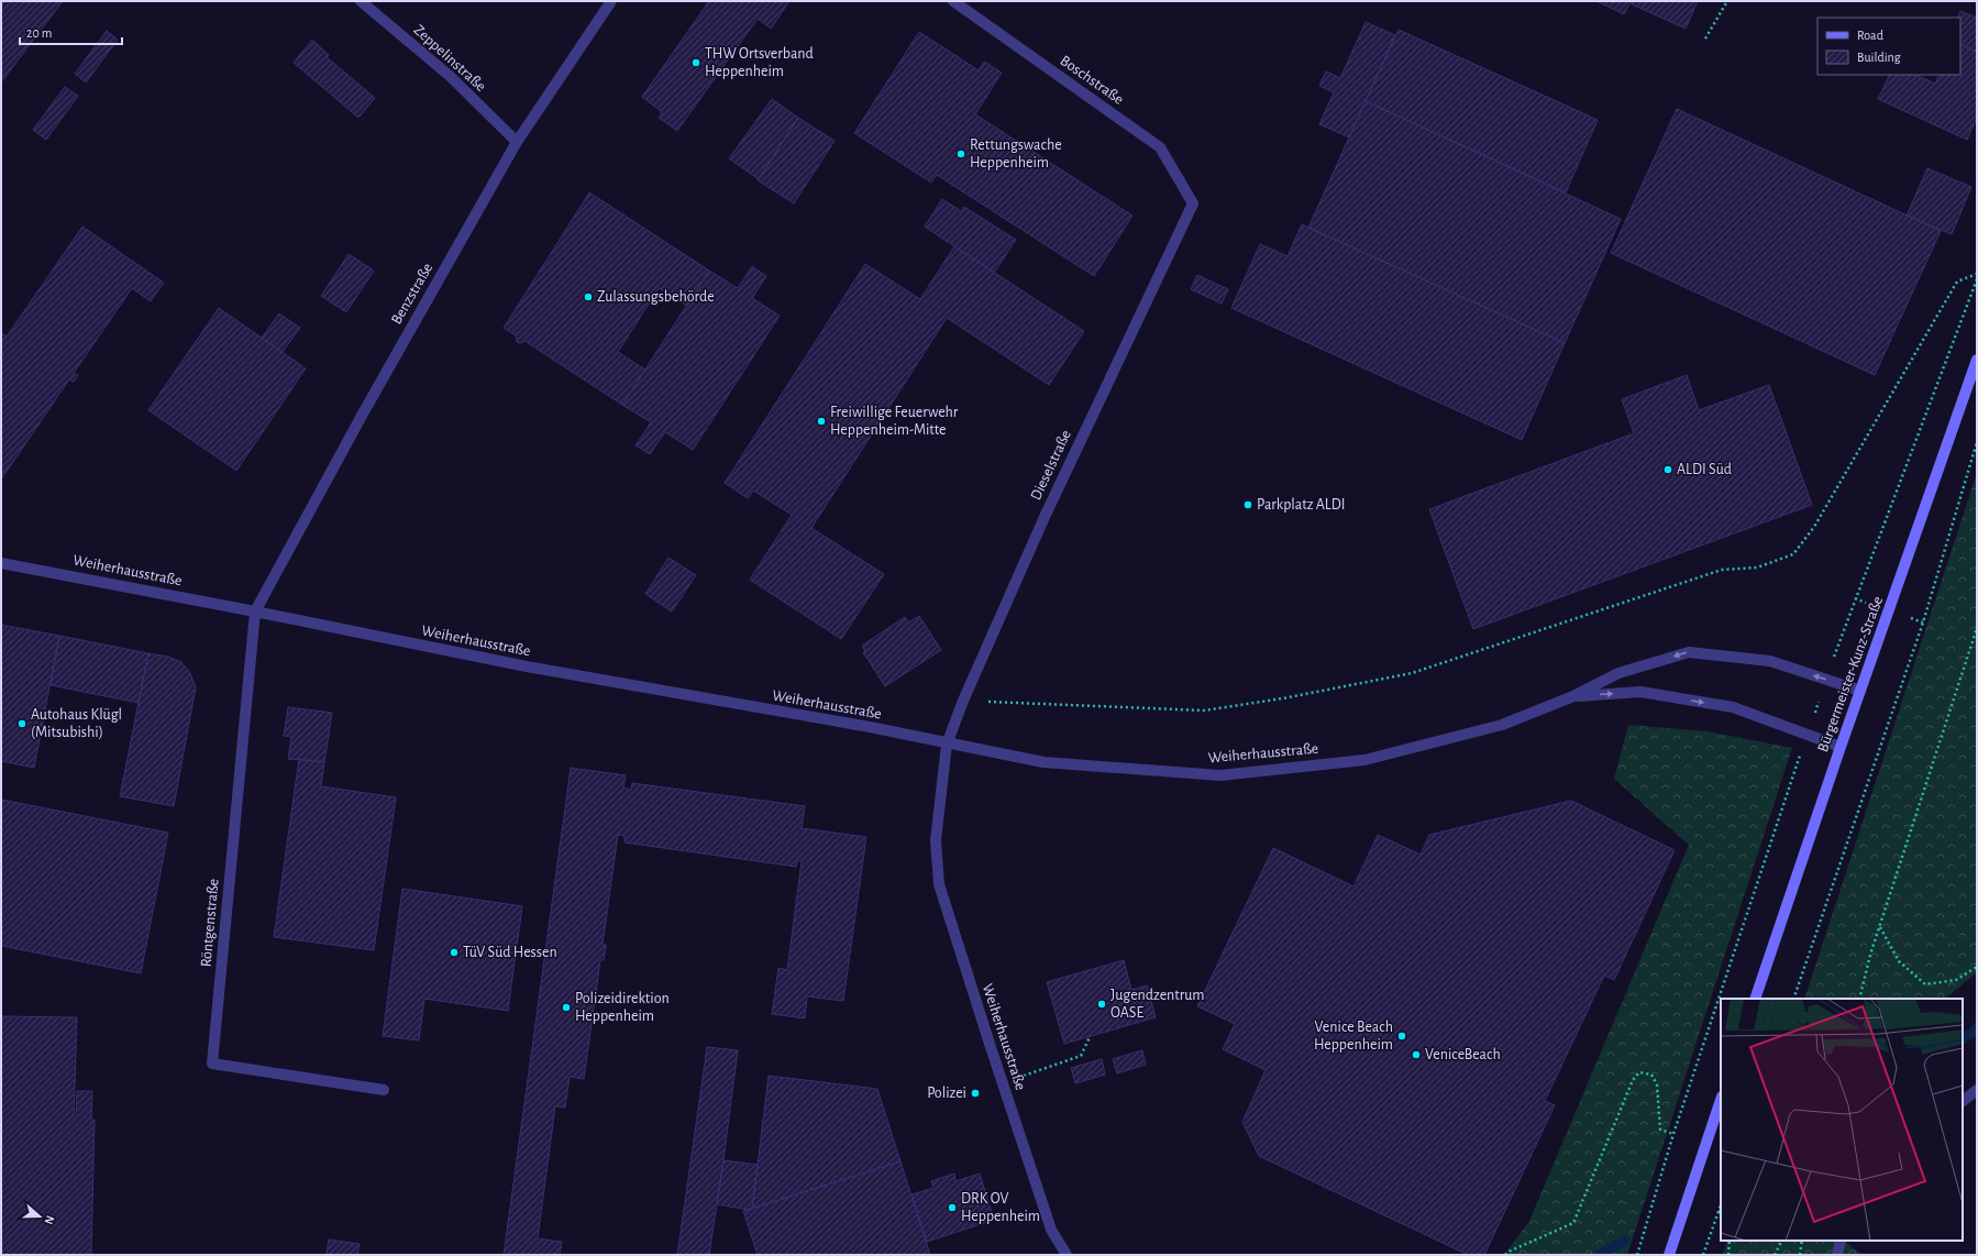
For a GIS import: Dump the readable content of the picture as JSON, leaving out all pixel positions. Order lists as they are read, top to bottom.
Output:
{
  "streets": {
    "street": [
      "Zeppelinstraße",
      "Boschstraße",
      "Benzstraße",
      "Dieselstraße",
      "Weiherhausstraße",
      "Bürgermeister-Kunz-Straße",
      "Röntgenstraße"
    ]
  },
  "crossings": [
    ["Zeppelinstraße", "Benzstraße"],
    ["Boschstraße", "Dieselstraße"],
    ["Benzstraße", "Weiherhausstraße"],
    ["Benzstraße", "Röntgenstraße"],
    ["Dieselstraße", "Weiherhausstraße"],
    ["Weiherhausstraße", "Bürgermeister-Kunz-Straße"],
    ["Weiherhausstraße", "Röntgenstraße"]
  ],
  "places": [
    "THW Ortsverband Heppenheim",
    "Rettungswache Heppenheim",
    "Zulassungsbehörde",
    "Freiwillige Feuerwehr Heppenheim-Mitte",
    "ALDI Süd",
    "Parkplatz ALDI",
    "Autohaus Klügl (Mitsubishi)",
    "TüV Süd Hessen",
    "Jugendzentrum OASE",
    "Polizeidirektion Heppenheim",
    "Venice Beach Heppenheim",
    "VeniceBeach",
    "Polizei",
    "DRK OV Heppenheim"
  ],
  "legend": ["Road", "Building"],
  "scale_bar": "20 m",
  "north": "right"
}
